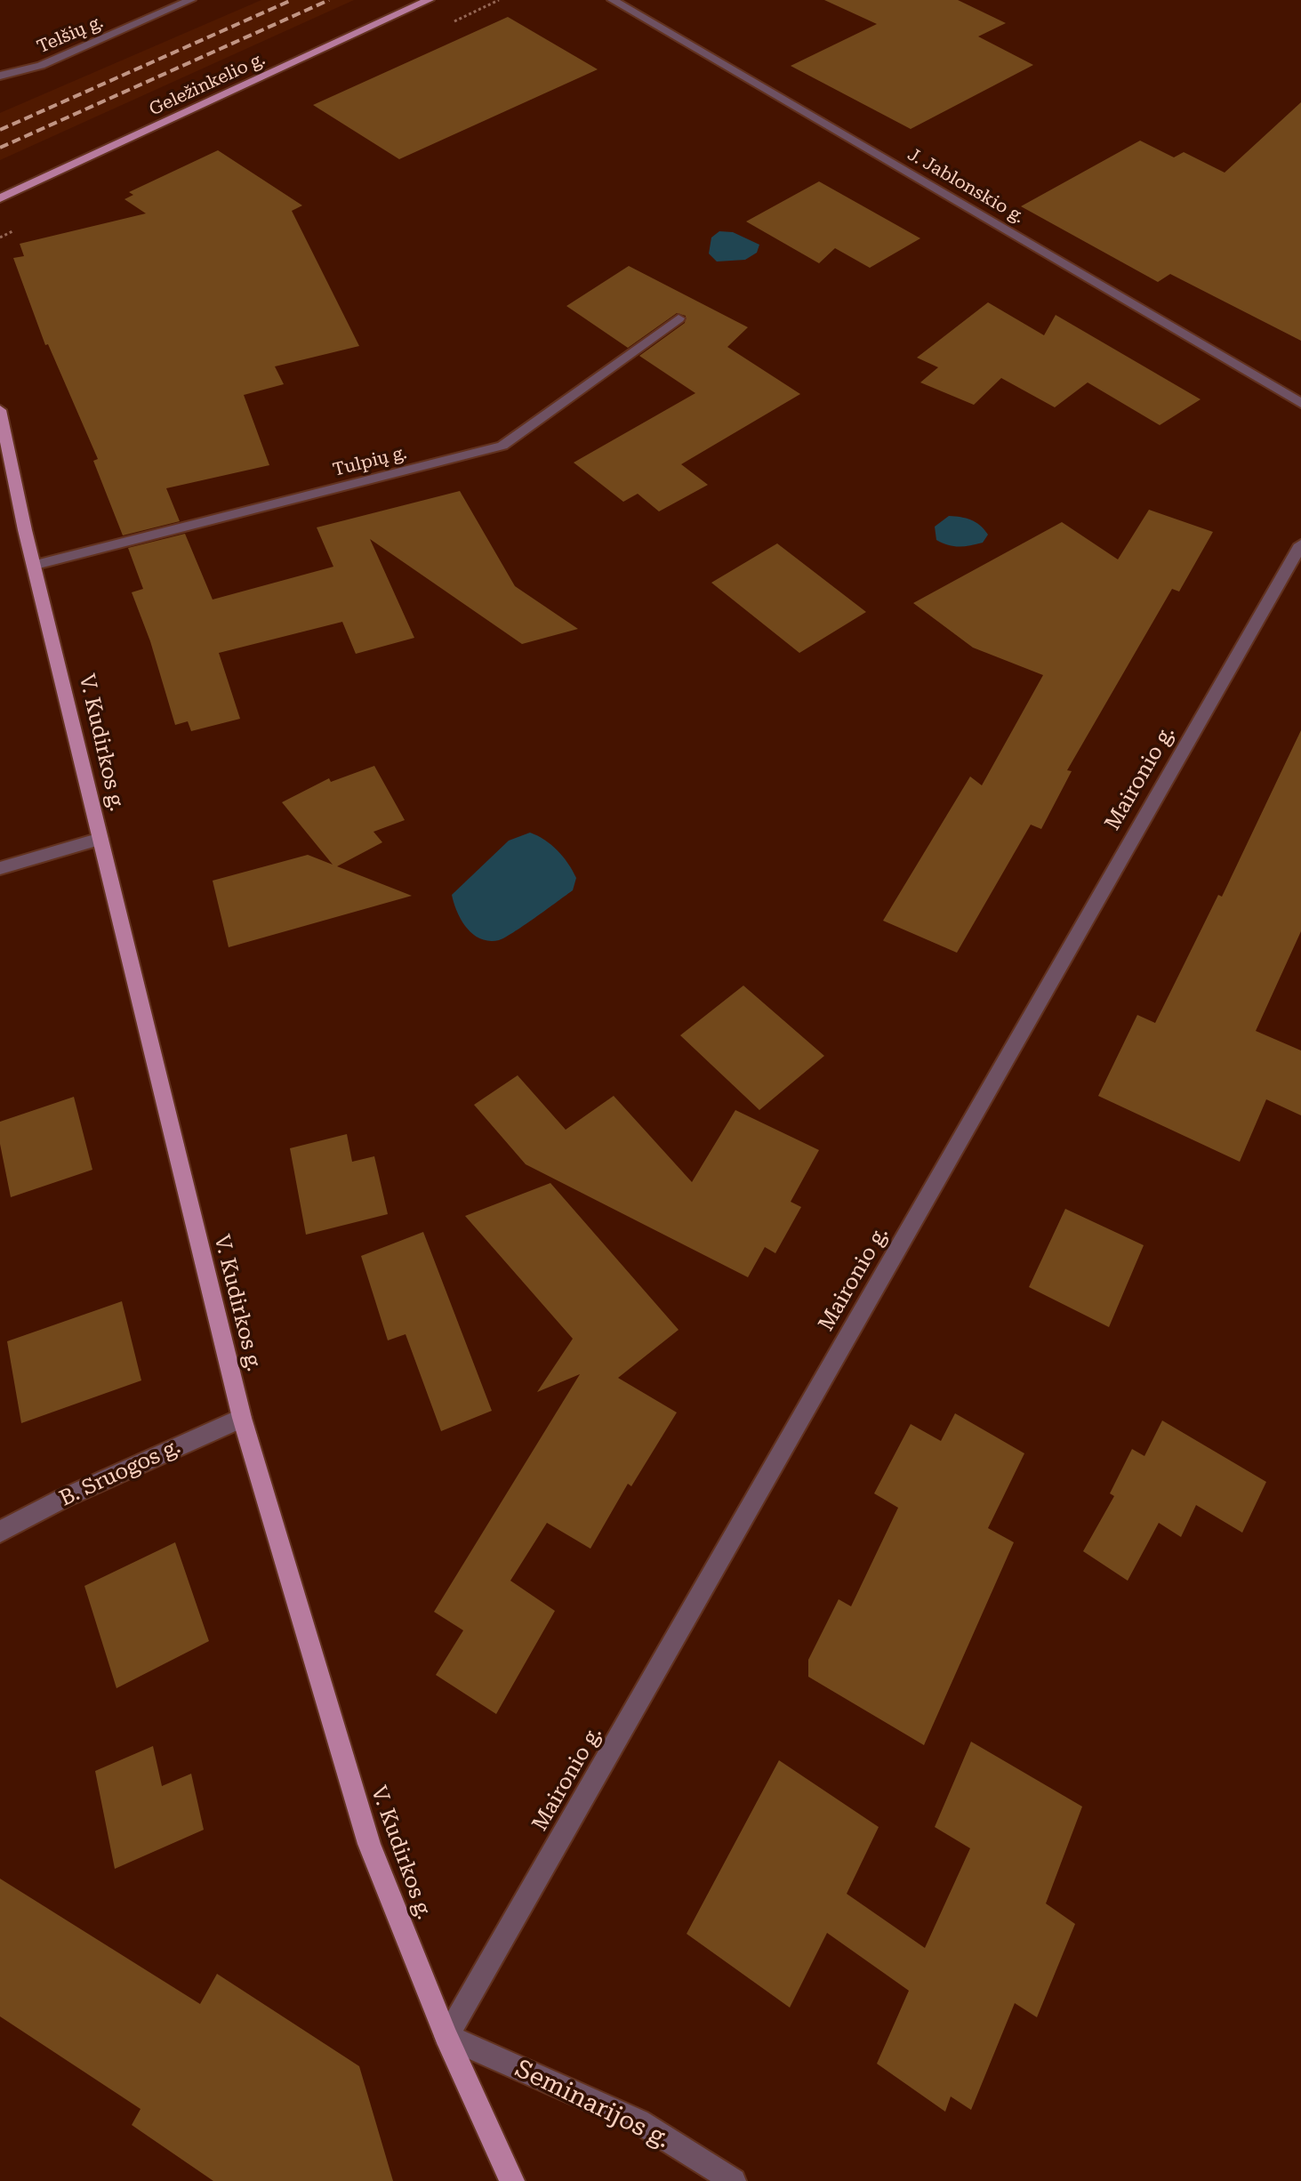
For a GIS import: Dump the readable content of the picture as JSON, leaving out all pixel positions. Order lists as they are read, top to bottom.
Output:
{
  "streets": {
    "main road": ["Geležinkelio g.", "V. Kudirkos g."],
    "street": [
      "Telšių g.",
      "J. Jablonskio g.",
      "Tulpių g.",
      "Maironio g.",
      "B. Sruogos g.",
      "Seminarijos g."
    ]
  },
  "crossings": [
    ["Tulpių g.", "V. Kudirkos g."],
    ["V. Kudirkos g.", "Maironio g."],
    ["V. Kudirkos g.", "B. Sruogos g."],
    ["V. Kudirkos g.", "Seminarijos g."],
    ["Maironio g.", "Seminarijos g."]
  ]
}
